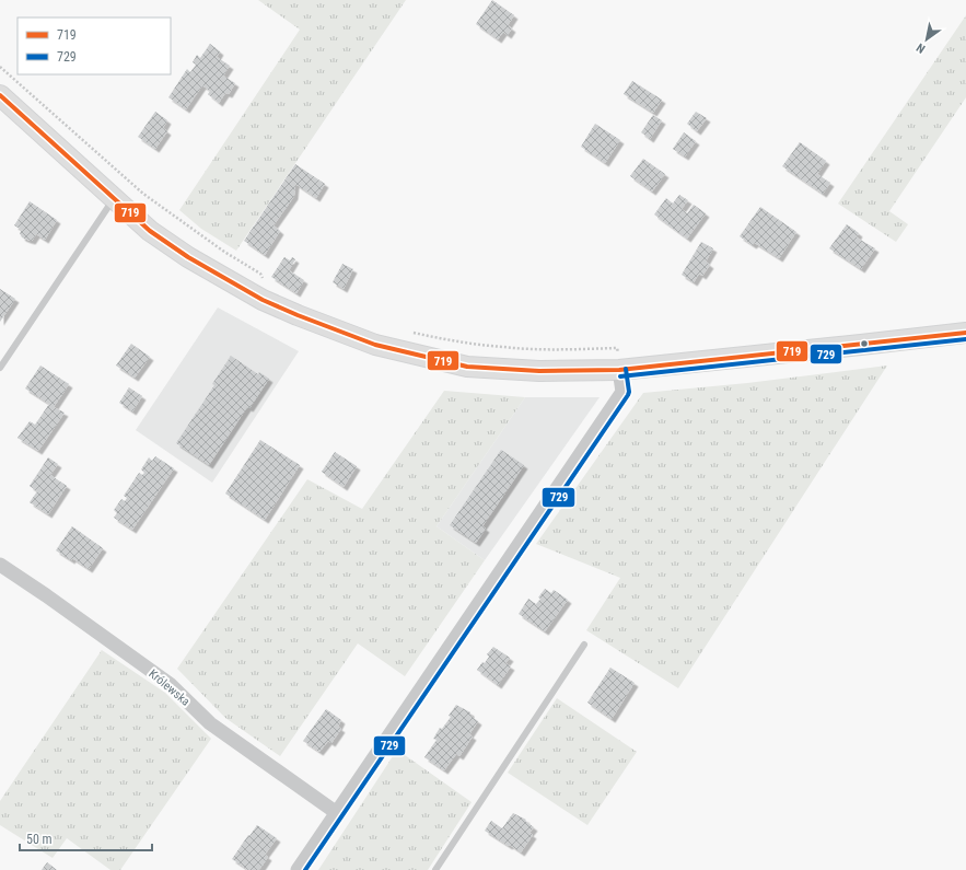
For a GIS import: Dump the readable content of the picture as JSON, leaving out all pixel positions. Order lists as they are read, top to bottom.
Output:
{
  "streets": {
    "street": ["Królewska"]
  },
  "lines": ["transit line 719", "transit line 729"],
  "legend": ["719", "729"],
  "scale_bar": "50 m",
  "north": "bottom left"
}
